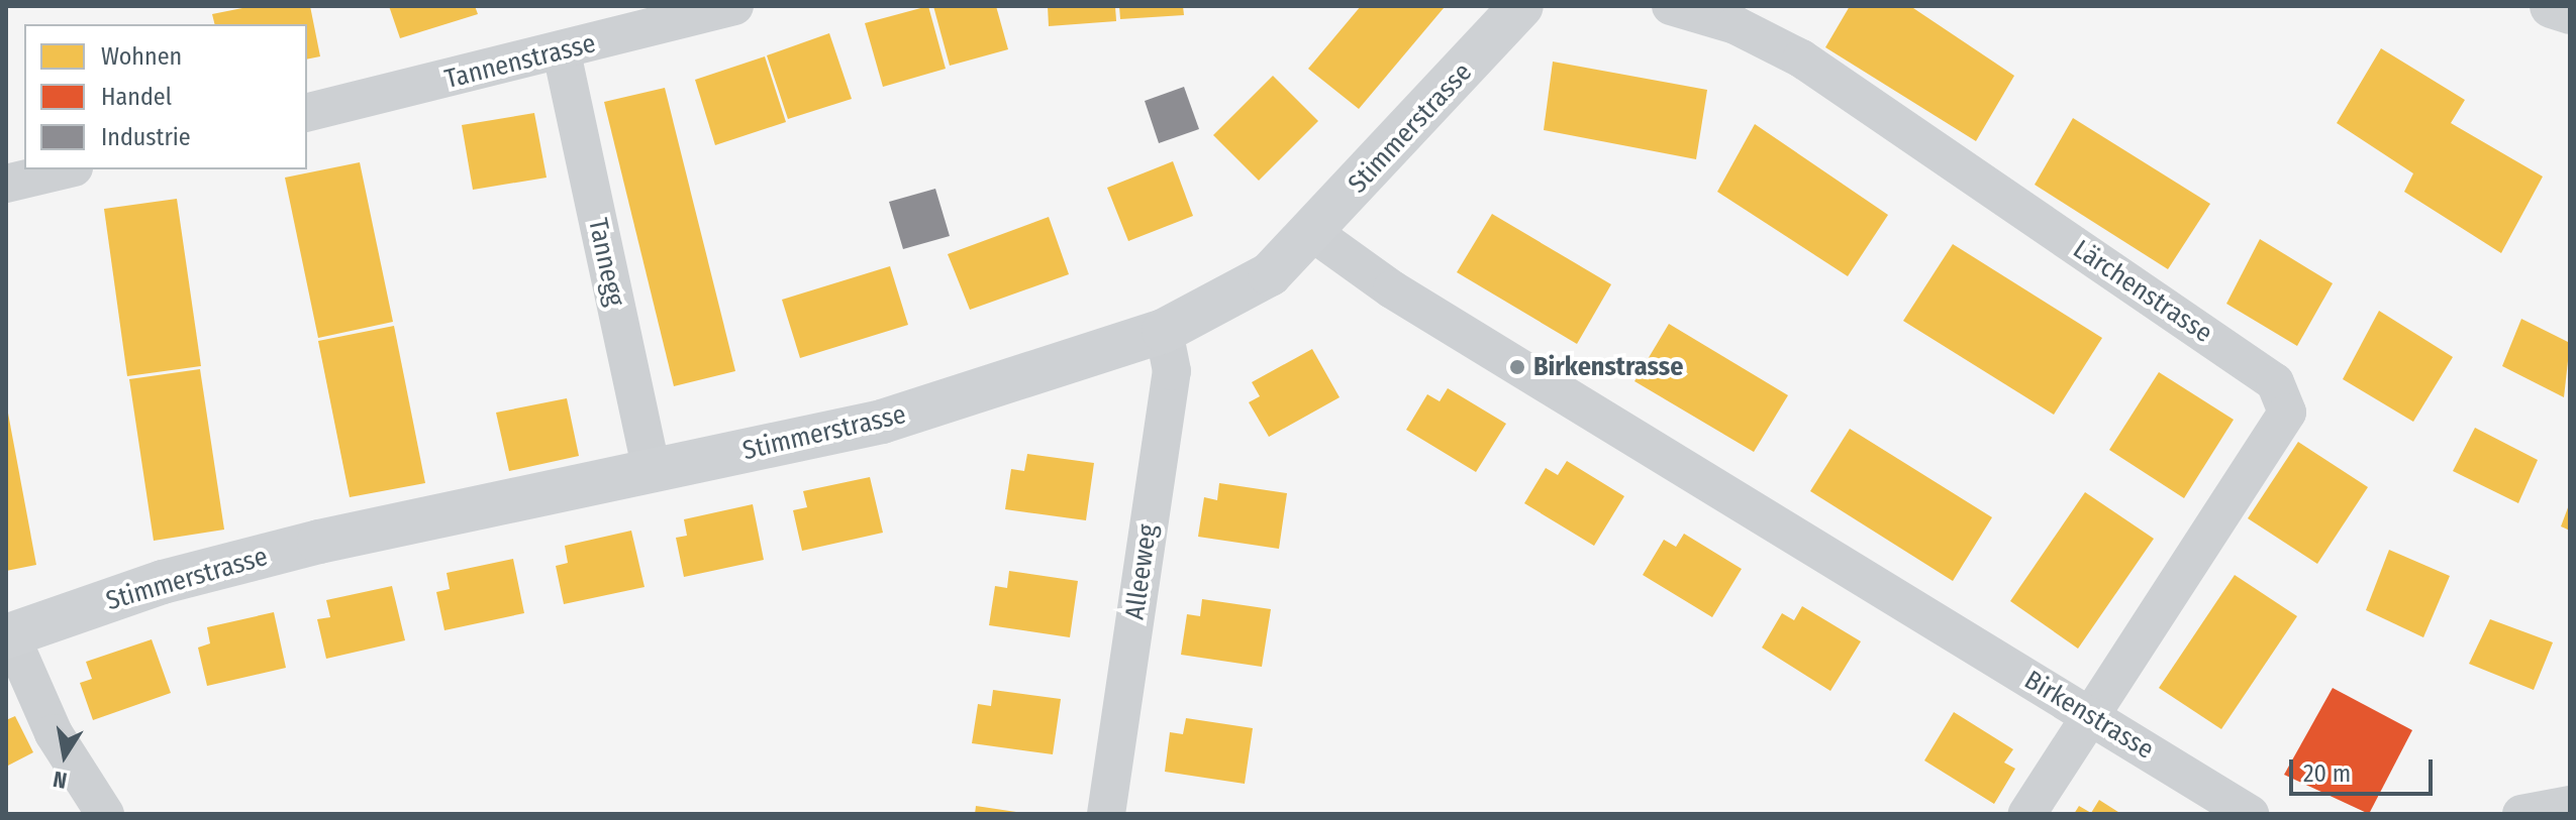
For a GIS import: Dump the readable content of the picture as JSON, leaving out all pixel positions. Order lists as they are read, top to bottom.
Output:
{
  "streets": {
    "street": [
      "Tannenstrasse",
      "Stimmerstrasse",
      "Tannegg",
      "Lärchenstrasse",
      "Alleeweg",
      "Birkenstrasse"
    ]
  },
  "crossings": [
    ["Tannenstrasse", "Tannegg"],
    ["Stimmerstrasse", "Tannegg"],
    ["Stimmerstrasse", "Alleeweg"],
    ["Stimmerstrasse", "Birkenstrasse"],
    ["Lärchenstrasse", "Birkenstrasse"]
  ],
  "places": ["Birkenstrasse"],
  "legend": ["Wohnen", "Handel", "Industrie"],
  "scale_bar": "20 m",
  "north": "bottom"
}
